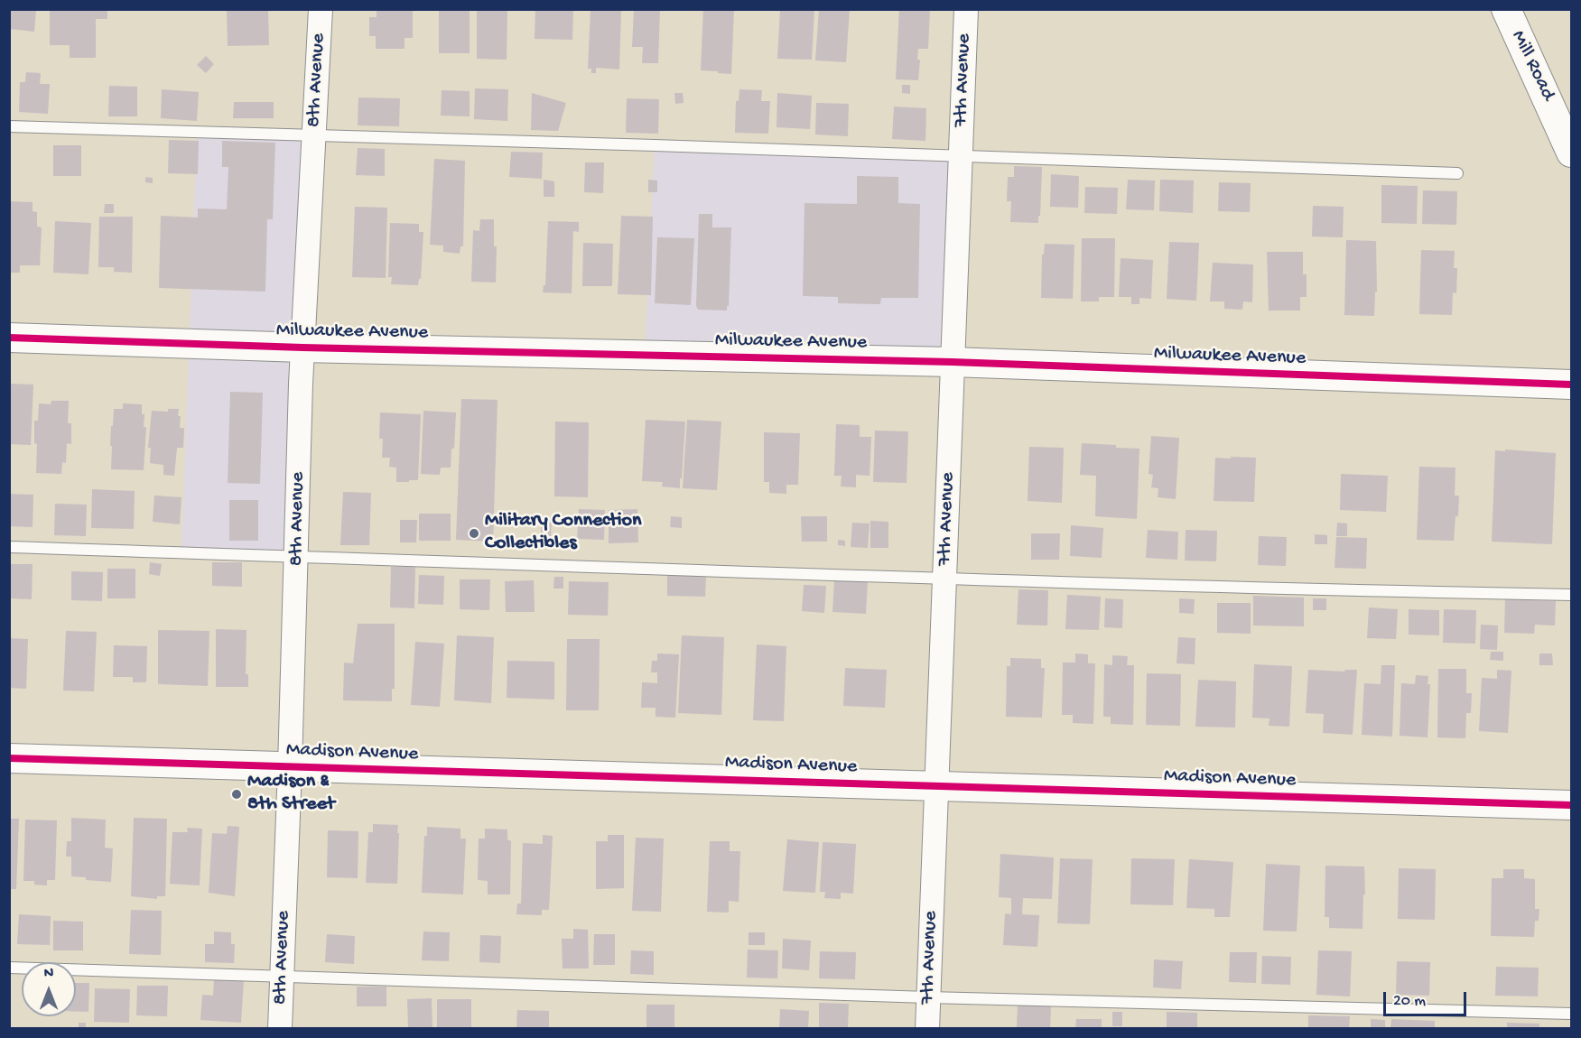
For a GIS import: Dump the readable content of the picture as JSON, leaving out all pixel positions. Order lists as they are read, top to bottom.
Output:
{
  "streets": {
    "street": [
      "Mill Road",
      "8th Avenue",
      "7th Avenue",
      "Milwaukee Avenue",
      "Madison Avenue"
    ]
  },
  "crossings": [
    ["8th Avenue", "Milwaukee Avenue"],
    ["8th Avenue", "Madison Avenue"],
    ["7th Avenue", "Milwaukee Avenue"],
    ["7th Avenue", "Madison Avenue"]
  ],
  "places": ["Military Connection Collectibles", "Madison & 8th Street"],
  "scale_bar": "20 m",
  "north": "top"
}
